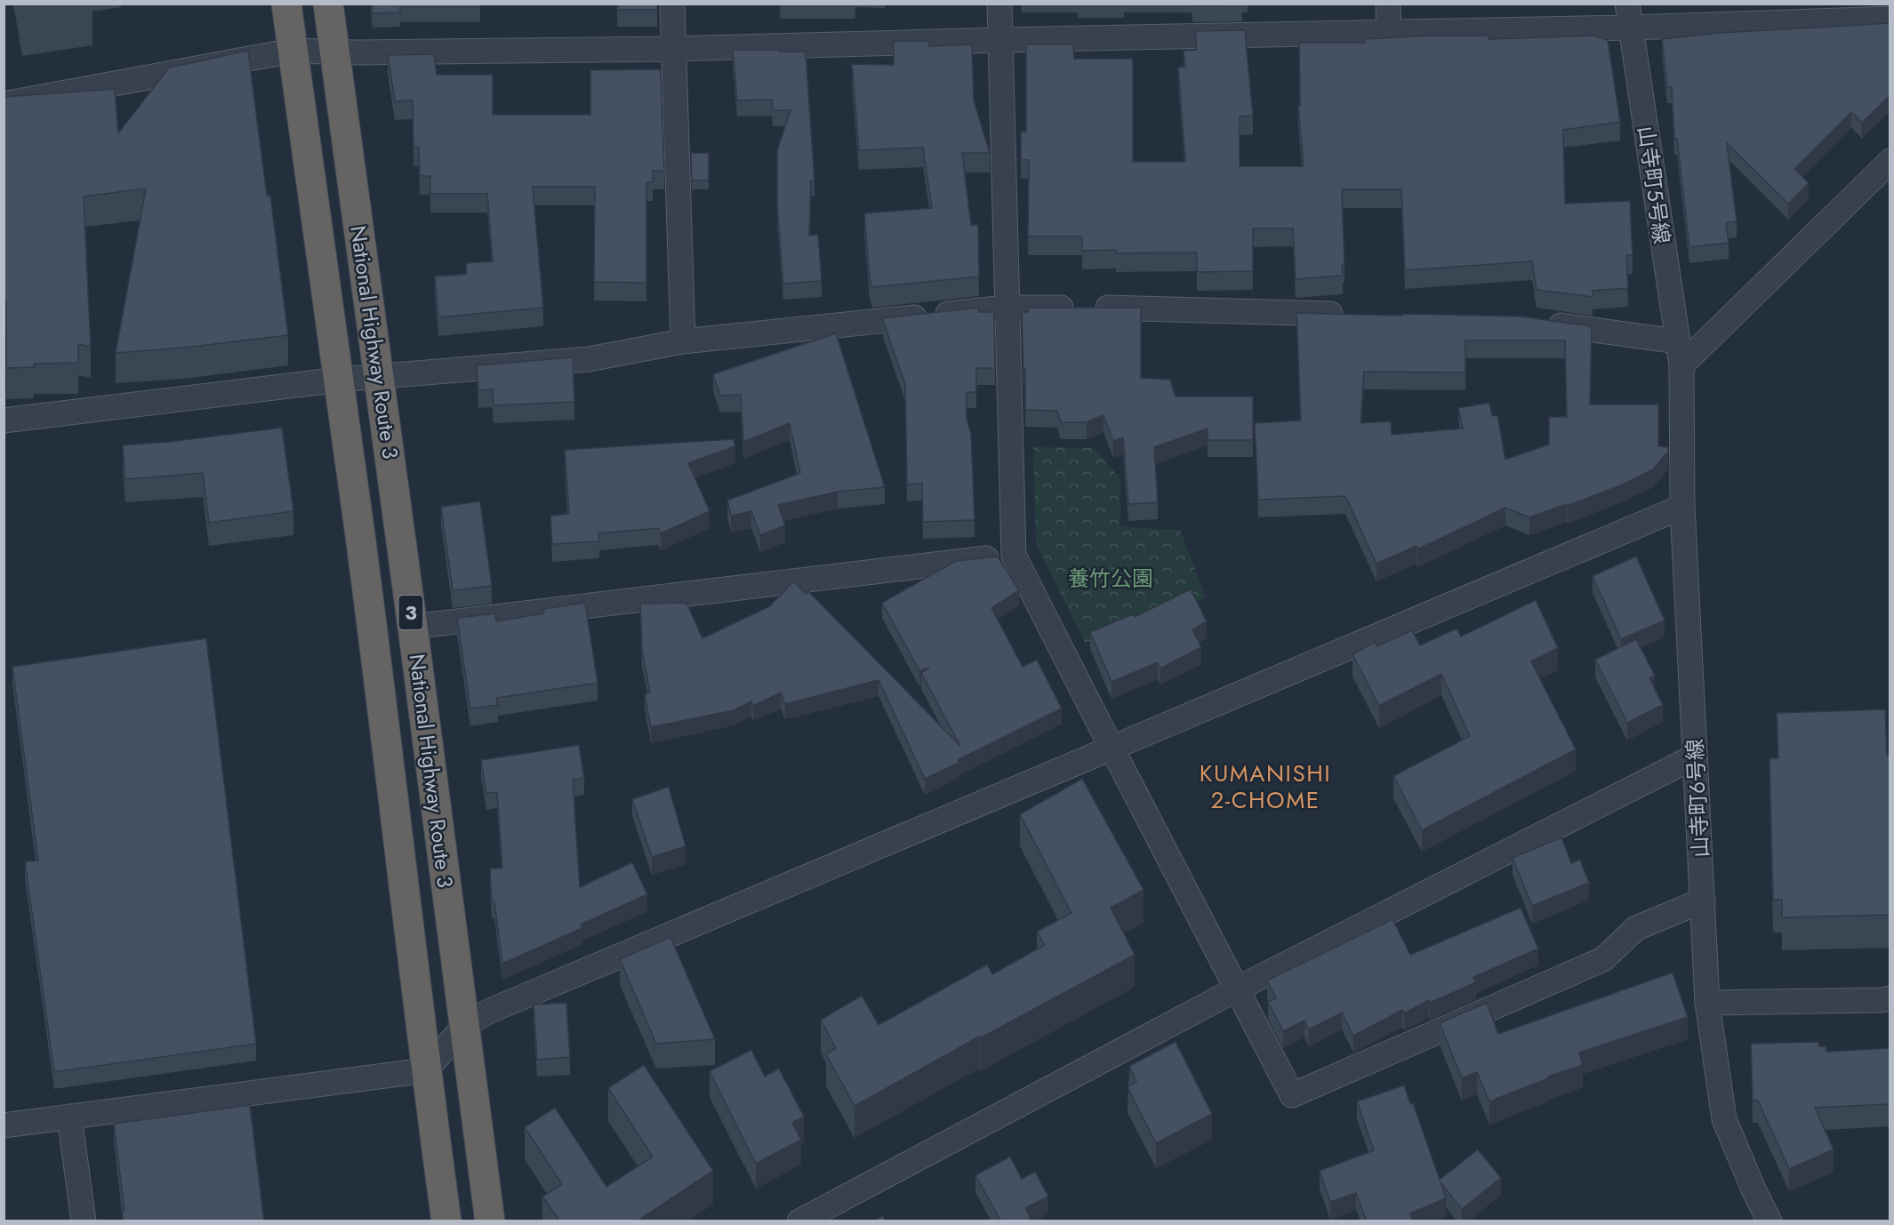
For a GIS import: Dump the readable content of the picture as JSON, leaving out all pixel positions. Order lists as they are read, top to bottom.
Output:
{
  "streets": {
    "highway": ["National Highway Route 3", "3"],
    "street": ["山寺町5号線", "山寺町6号線"]
  },
  "crossings": [
    ["山寺町5号線", "山寺町6号線"]
  ],
  "districts": ["KUMANISHI 2-CHOME"],
  "parks": ["養竹公園"]
}
